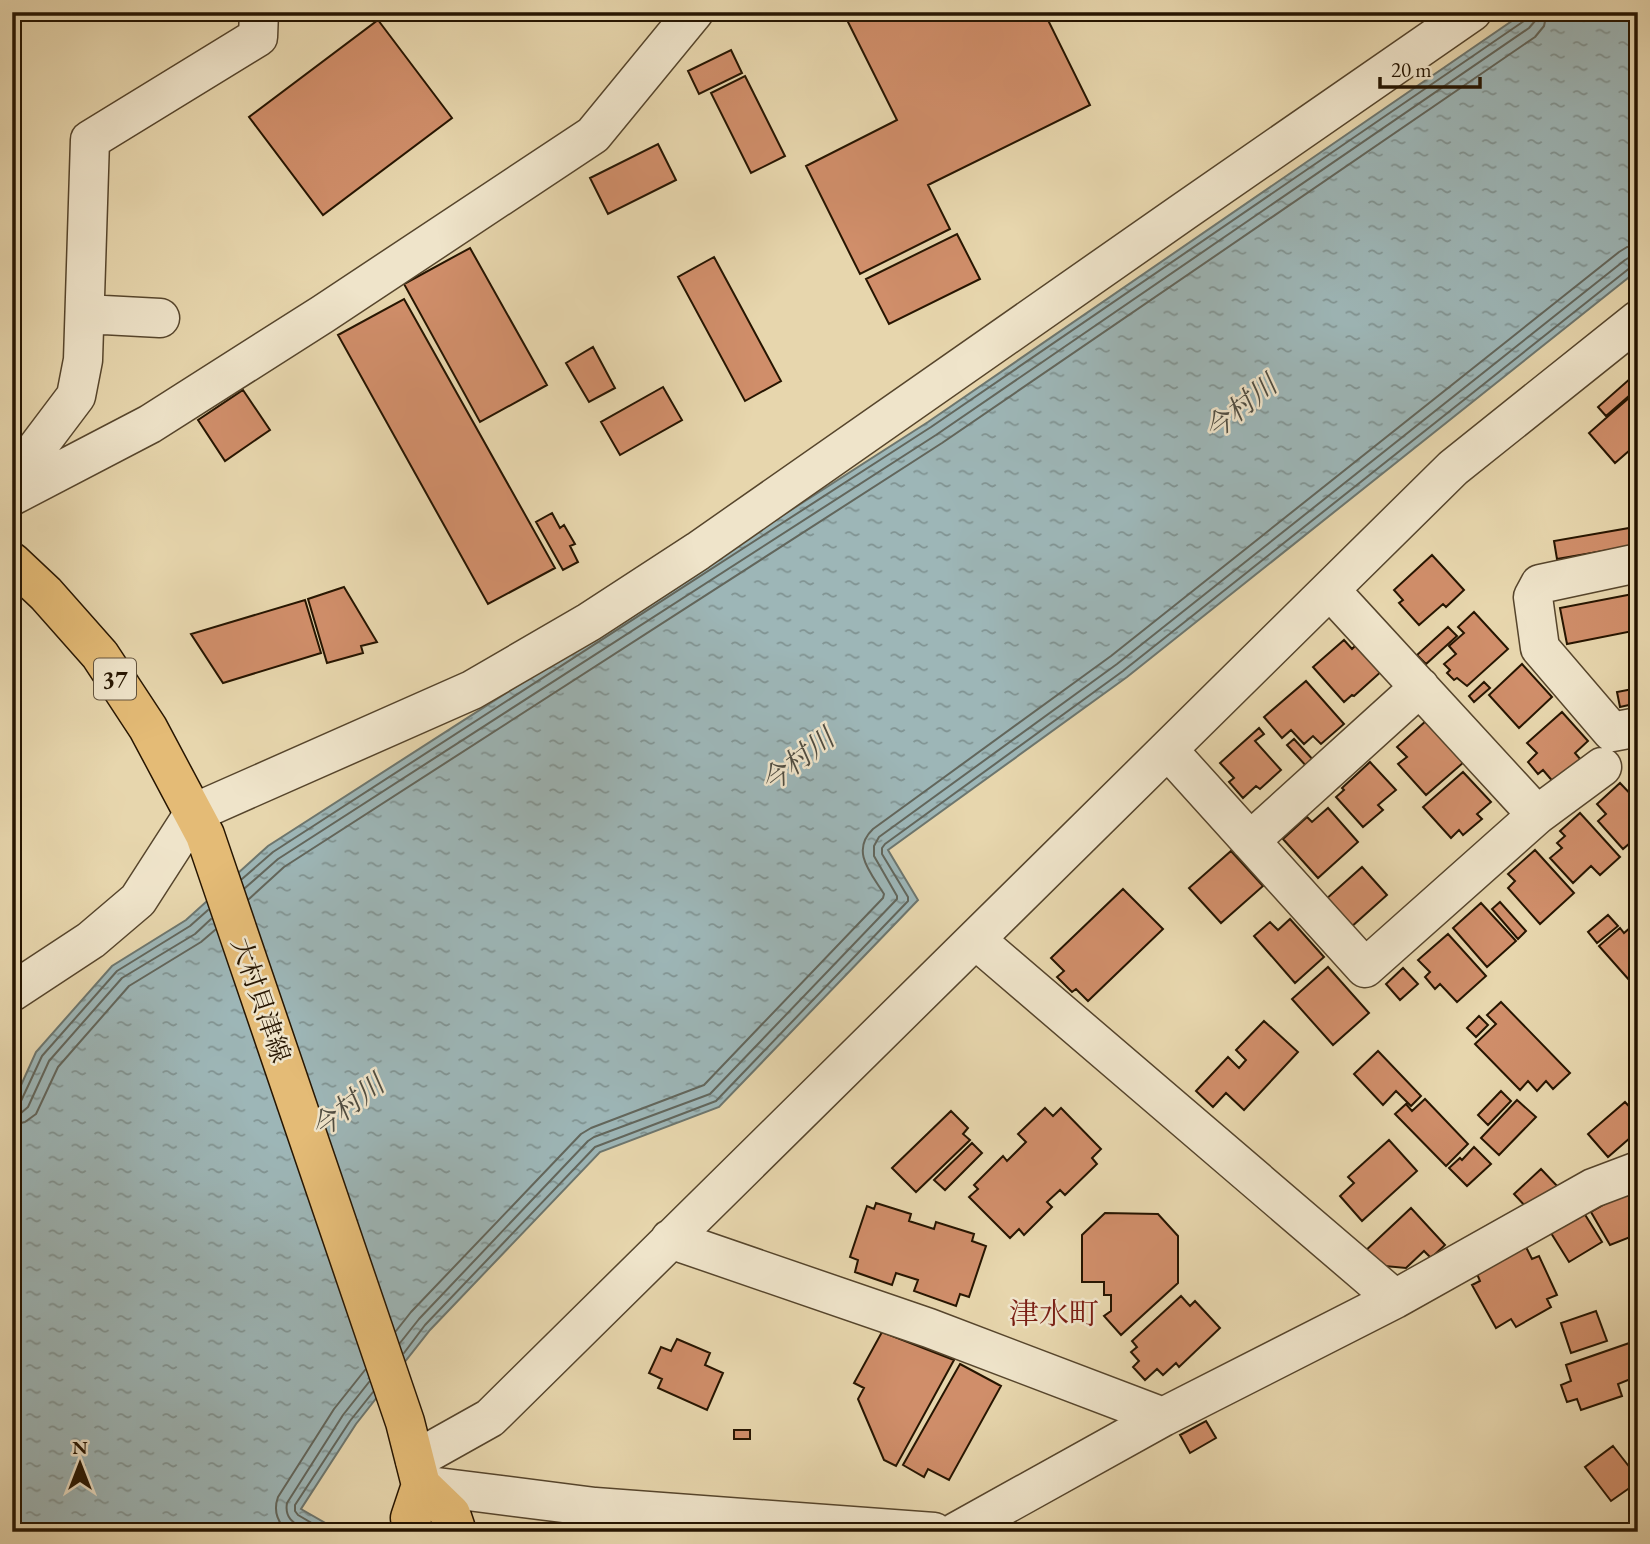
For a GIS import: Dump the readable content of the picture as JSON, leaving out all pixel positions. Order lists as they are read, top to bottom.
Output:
{
  "streets": {
    "main road": ["37", "大村貝津線"]
  },
  "districts": ["津水町"],
  "water": ["今村川"],
  "scale_bar": "20 m",
  "north": "top"
}
